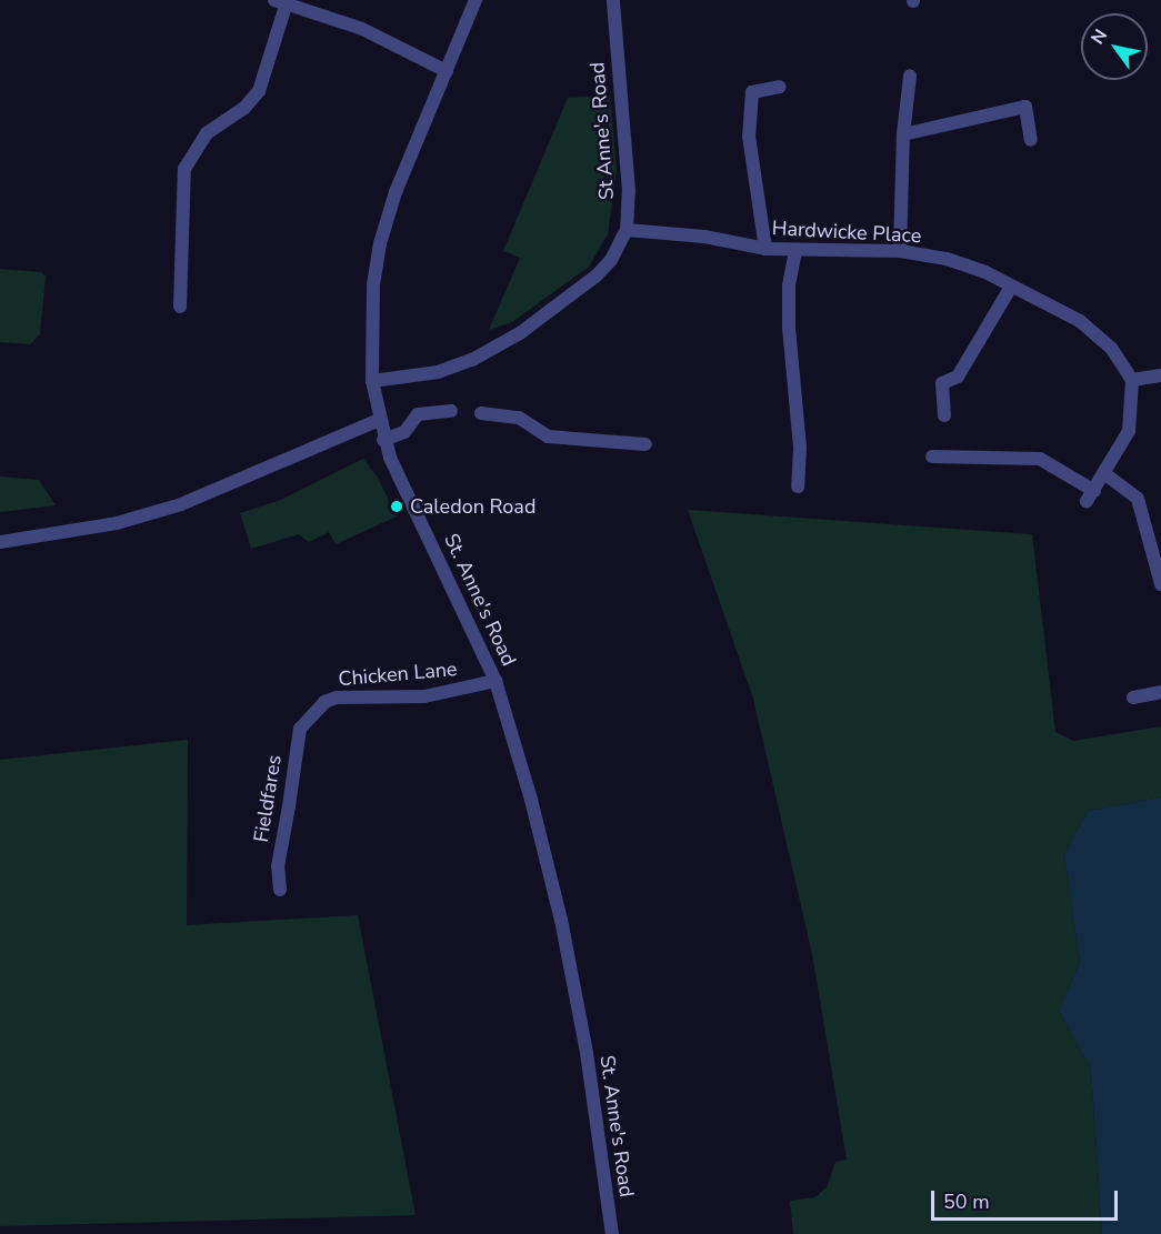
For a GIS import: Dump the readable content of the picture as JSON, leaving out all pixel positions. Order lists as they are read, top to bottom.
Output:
{
  "streets": {
    "street": [
      "St Anne's Road",
      "Hardwicke Place",
      "St. Anne's Road",
      "Chicken Lane",
      "Fieldfares"
    ]
  },
  "crossings": [
    ["St Anne's Road", "Hardwicke Place"],
    ["St. Anne's Road", "Chicken Lane"],
    ["Chicken Lane", "Fieldfares"]
  ],
  "places": ["Caledon Road"],
  "scale_bar": "50 m",
  "north": "top left"
}
